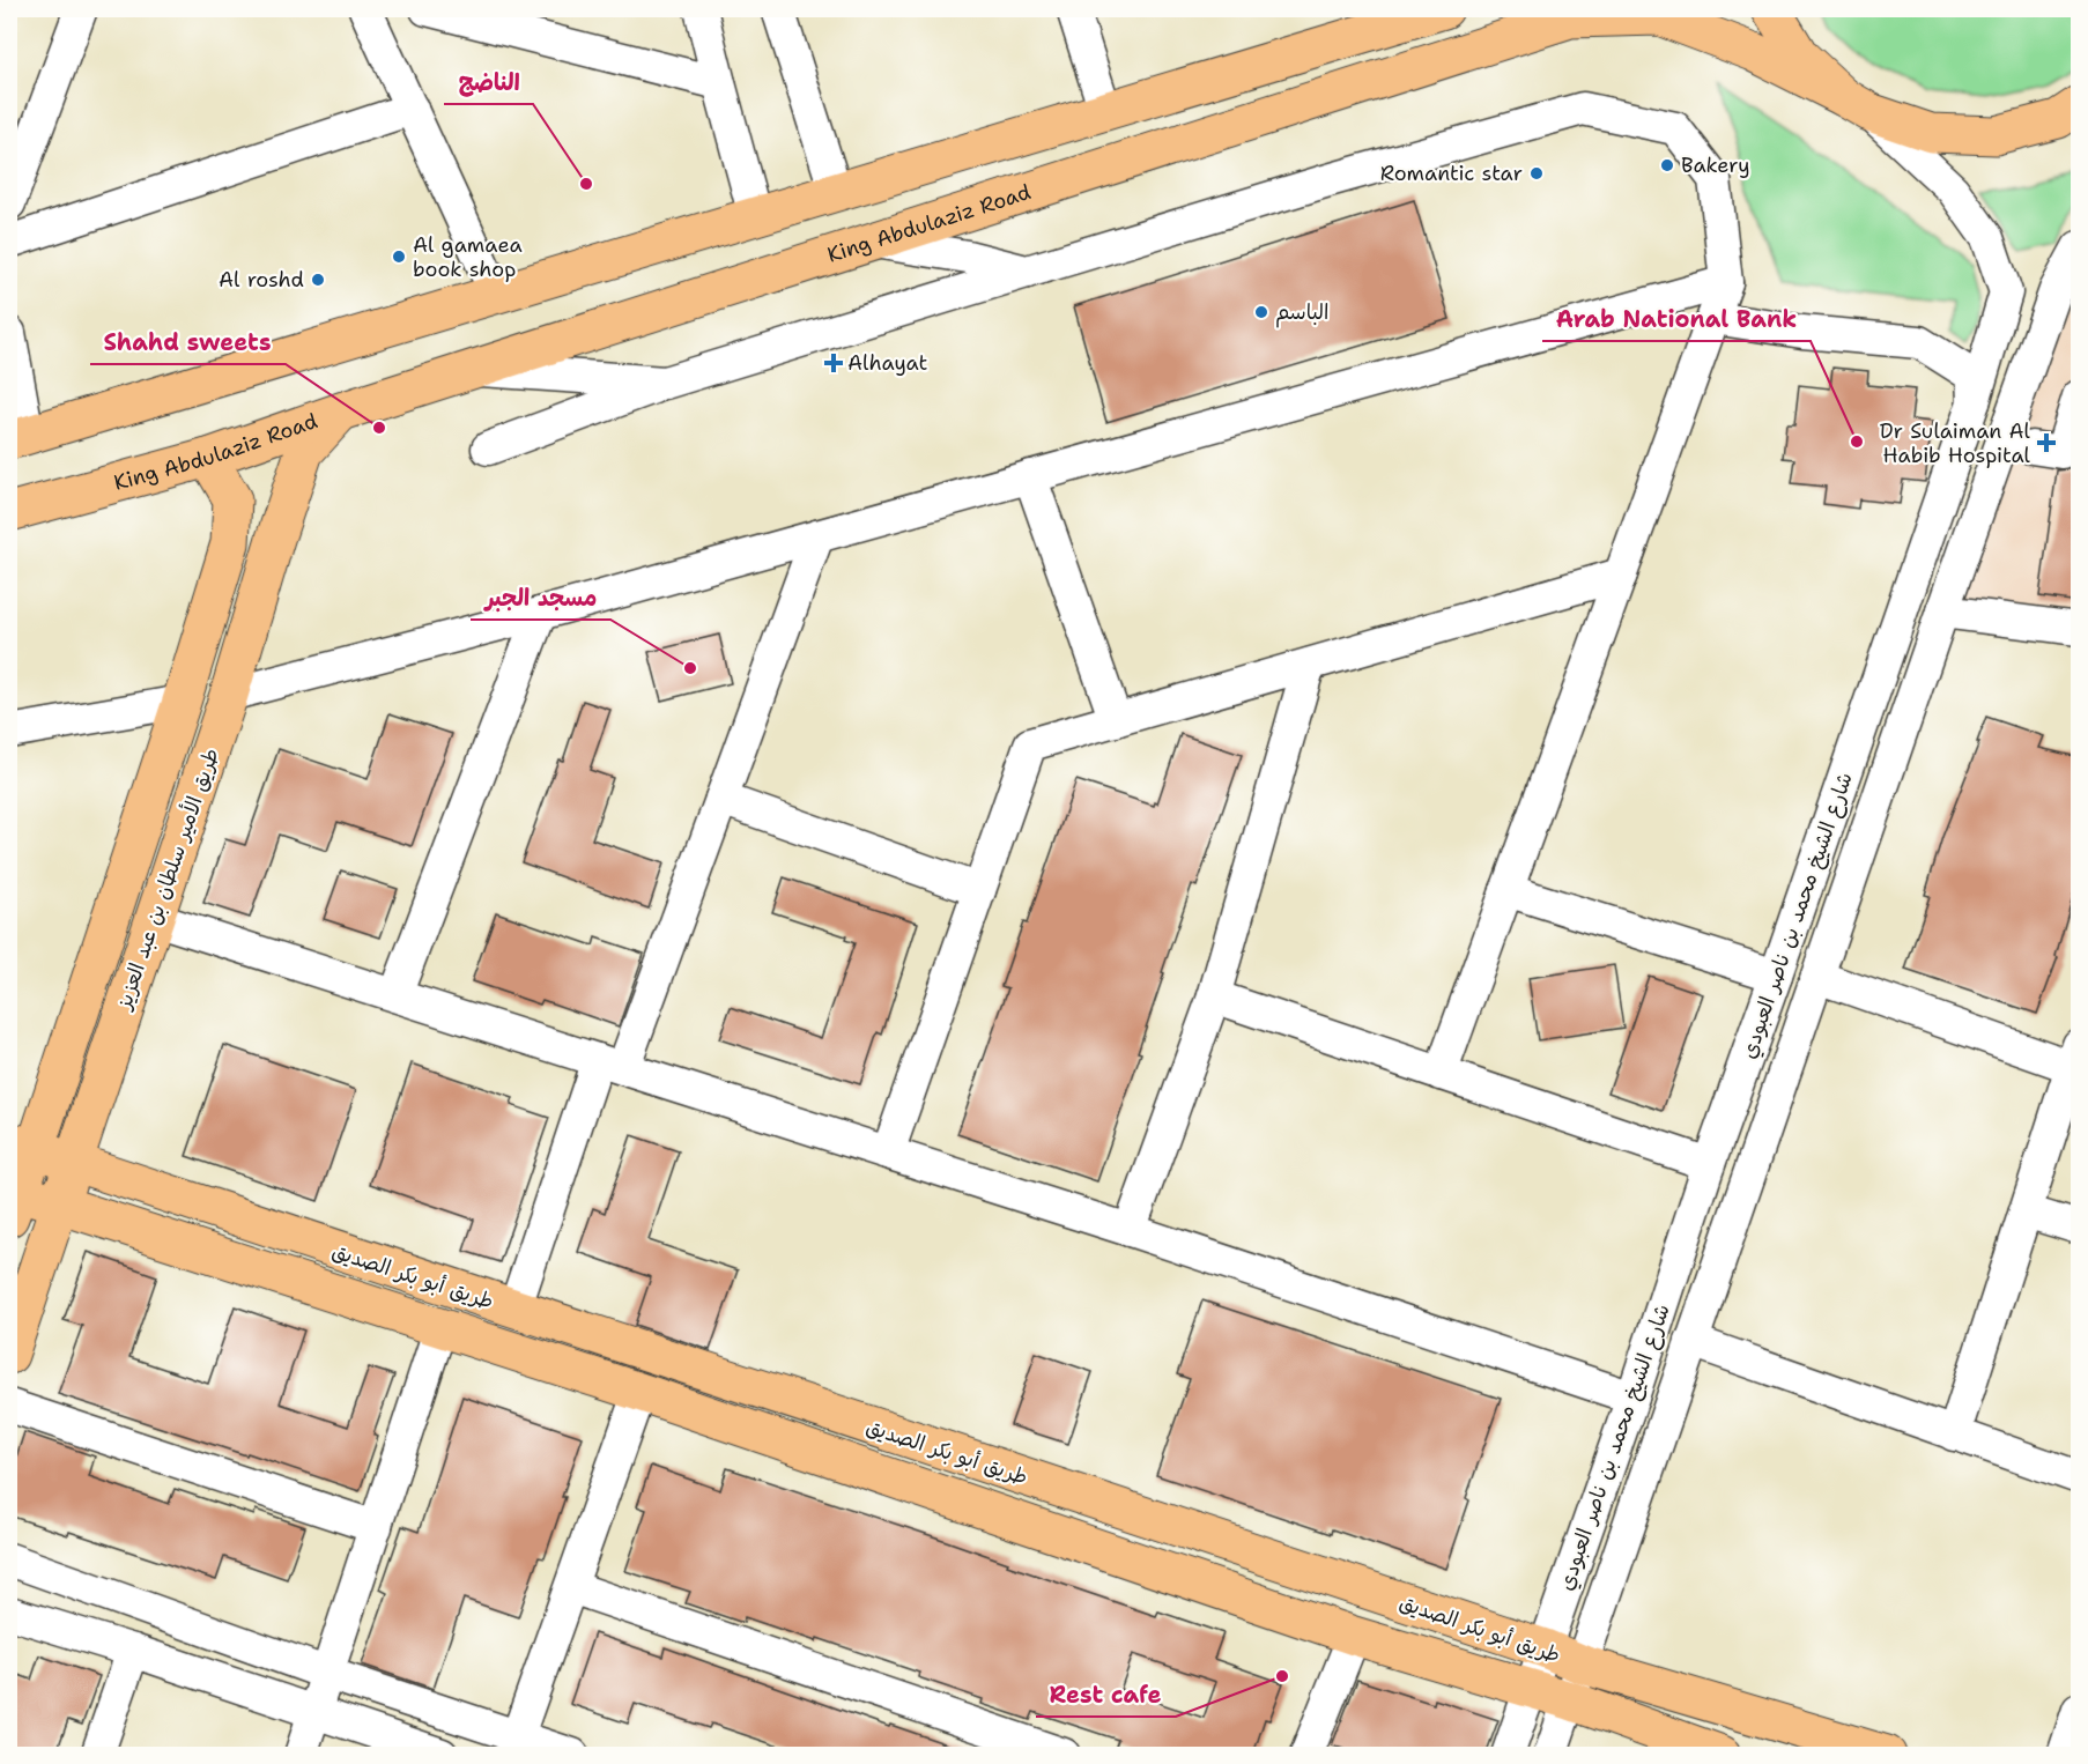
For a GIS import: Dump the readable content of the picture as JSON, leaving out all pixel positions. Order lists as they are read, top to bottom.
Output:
{
  "streets": {
    "main road": ["King Abdulaziz Road", "طريق الأمير سلطان بن عبد العزيز", "طريق أبو بكر الصديق"],
    "street": ["شارع الشيخ محمد بن ناصر العبودي"]
  },
  "crossings": [
    ["King Abdulaziz Road", "طريق الأمير سلطان بن عبد العزيز"],
    ["King Abdulaziz Road", "شارع الشيخ محمد بن ناصر العبودي"],
    ["طريق الأمير سلطان بن عبد العزيز", "طريق أبو بكر الصديق"],
    ["شارع الشيخ محمد بن ناصر العبودي", "طريق أبو بكر الصديق"]
  ],
  "places": {
    "other": [
      "Bakery",
      "Romantic star",
      "الناضج",
      "Al gamaea book shop",
      "Al roshd",
      "الباسم",
      "Shahd sweets",
      "Arab National Bank",
      "مسجد الجبر",
      "Rest cafe"
    ],
    "health": ["Alhayat", "Dr Sulaiman Al Habib Hospital"]
  }
}
